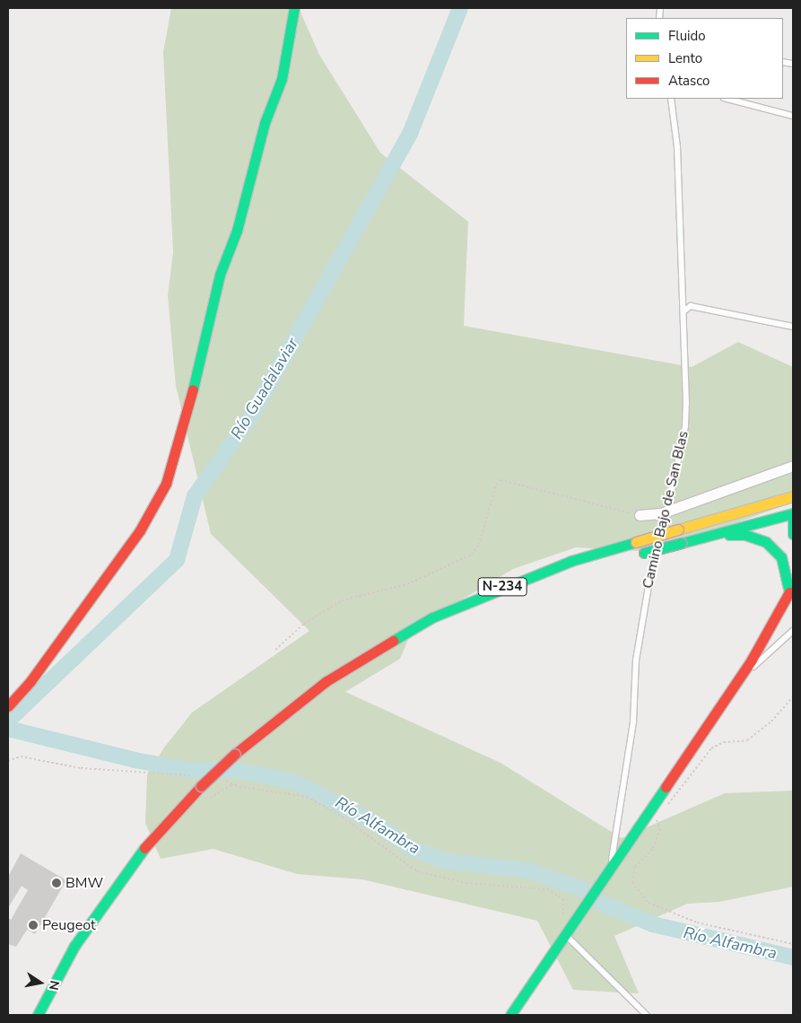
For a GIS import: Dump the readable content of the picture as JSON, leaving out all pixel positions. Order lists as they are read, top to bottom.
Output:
{
  "streets": {
    "main road": ["N-234"],
    "lane": ["Camino Bajo de San Blas"]
  },
  "water": ["Río Guadalaviar", "Río Alfambra"],
  "places": ["BMW", "Peugeot"],
  "legend": ["Fluido", "Lento", "Atasco"],
  "north": "right"
}
